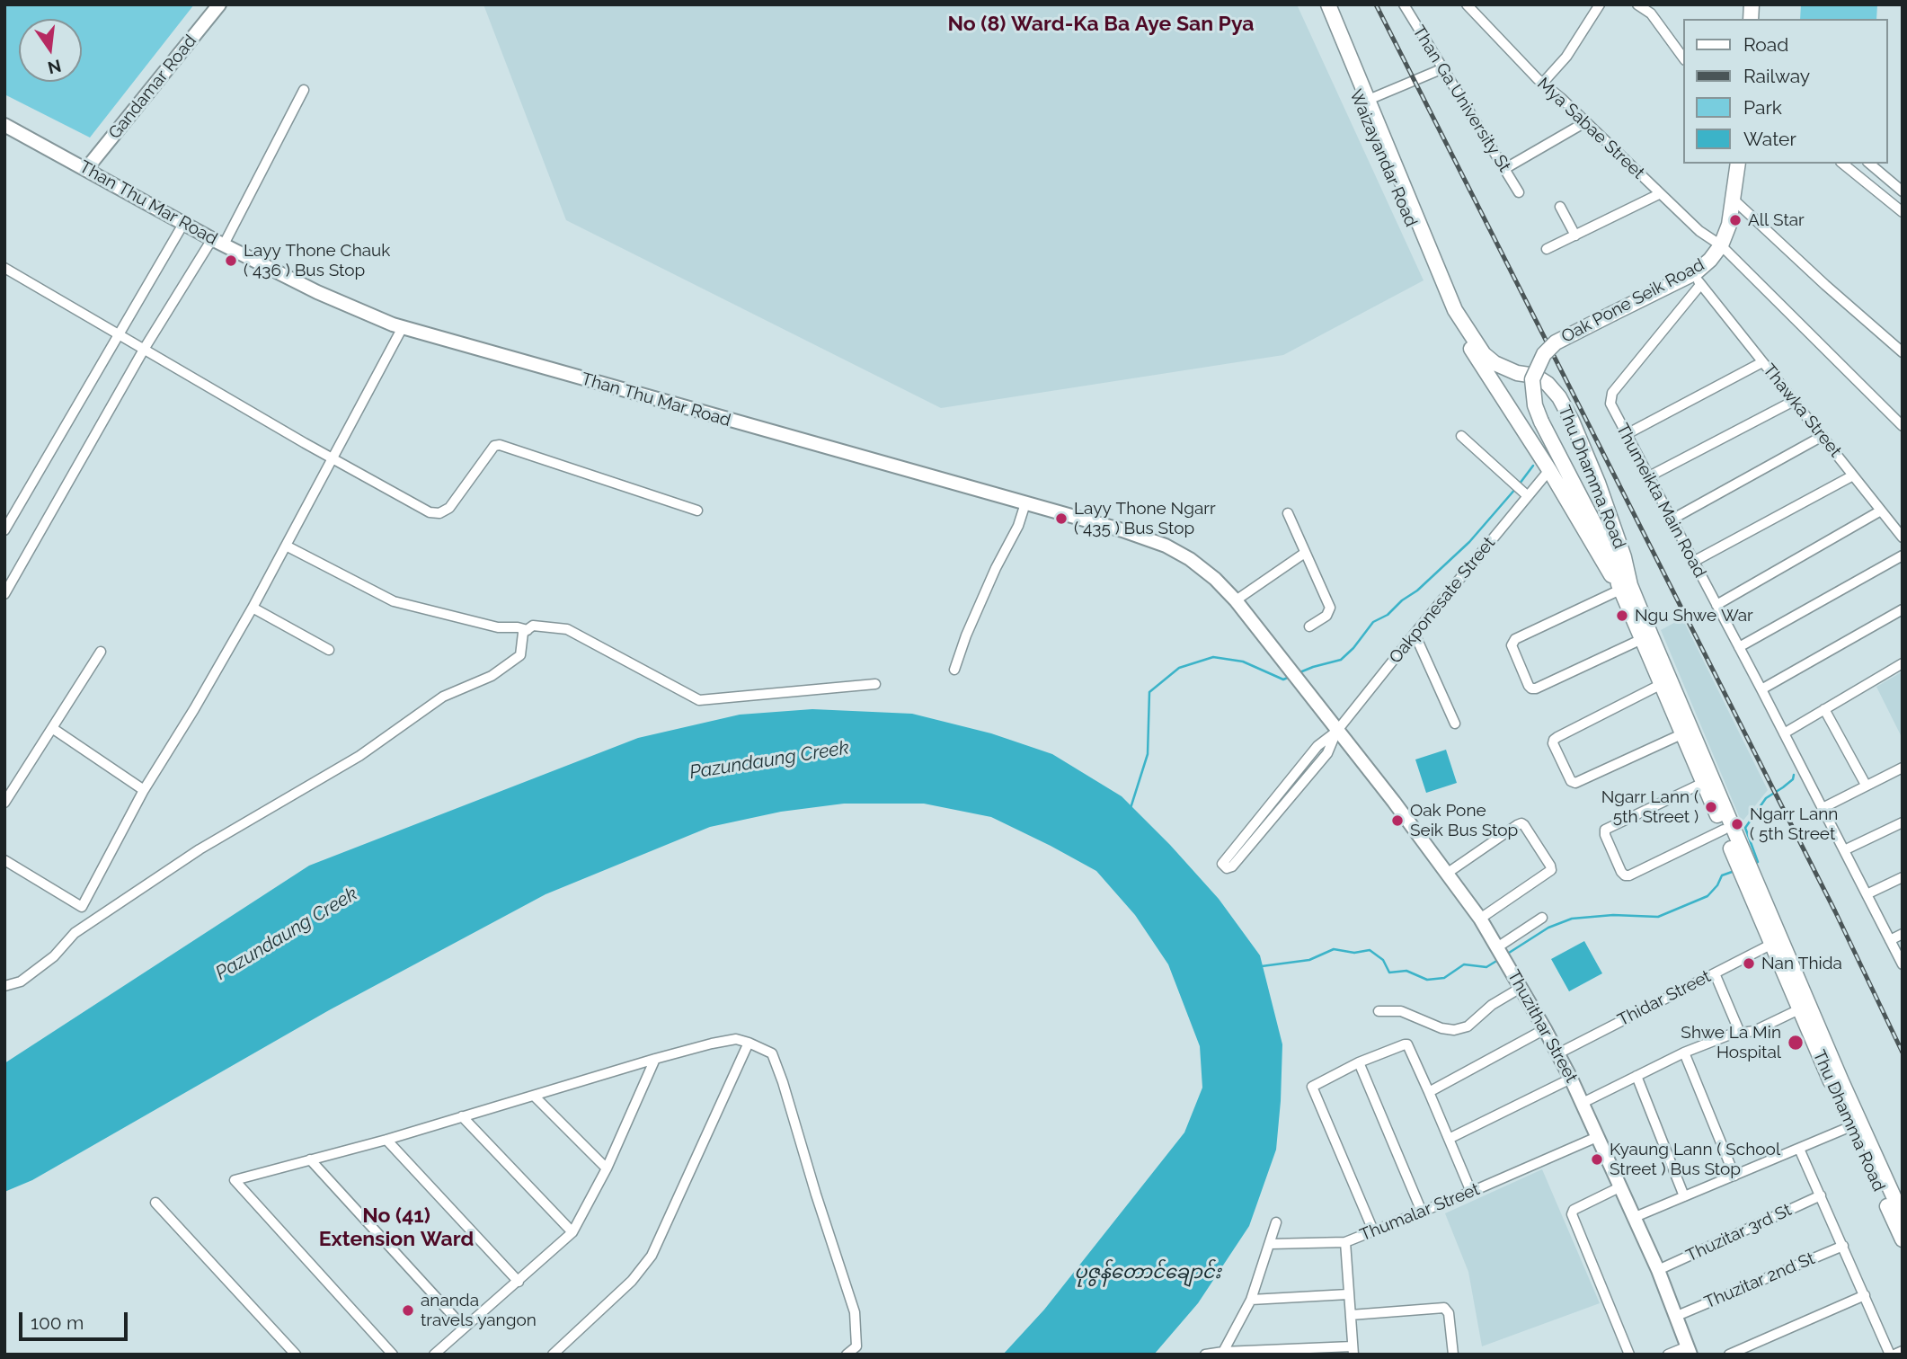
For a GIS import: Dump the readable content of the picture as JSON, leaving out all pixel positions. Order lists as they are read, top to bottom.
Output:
{
  "streets": {
    "main road": [
      "Gandamar Road",
      "Waizayandar Road",
      "Than Thu Mar Road",
      "Oak Pone Seik Road",
      "Thu Dhamma Road",
      "Thuzithar Street"
    ],
    "street": [
      "Than Ga University St",
      "Mya Sabae Street",
      "Thawka Street",
      "Thumeikta Main Road",
      "Oakponesate Street",
      "Thidar Street",
      "Thumalar Street",
      "Thuzitar 3rd St",
      "Thuzitar 2nd St"
    ]
  },
  "crossings": [
    ["Gandamar Road", "Than Thu Mar Road"],
    ["Mya Sabae Street", "Oak Pone Seik Road"],
    ["Waizayandar Road", "Thu Dhamma Road"],
    ["Than Thu Mar Road", "Oakponesate Street"],
    ["Than Thu Mar Road", "Thuzithar Street"],
    ["Oak Pone Seik Road", "Thawka Street"],
    ["Oak Pone Seik Road", "Thu Dhamma Road"],
    ["Oak Pone Seik Road", "Thumeikta Main Road"],
    ["Thawka Street", "Thumeikta Main Road"],
    ["Thu Dhamma Road", "Oakponesate Street"],
    ["Thu Dhamma Road", "Thidar Street"],
    ["Oakponesate Street", "Thuzithar Street"],
    ["Thidar Street", "Thuzithar Street"],
    ["Thuzithar Street", "Thumalar Street"],
    ["Thuzithar Street", "Thuzitar 3rd St"],
    ["Thuzithar Street", "Thuzitar 2nd St"]
  ],
  "districts": ["No (8) Ward-Ka Ba Aye San Pya", "No (41) Extension Ward"],
  "water": ["Pazundaung Creek", "ပုဇွန်တောင်ချောင်း"],
  "places": [
    "All Star",
    "Layy Thone Chauk ( 436 ) Bus Stop",
    "Layy Thone Ngarr ( 435 ) Bus Stop",
    "Ngu Shwe War",
    "Ngarr Lann ( 5th Street )",
    "Oak Pone Seik Bus Stop",
    "Ngarr Lann ( 5th Street",
    "Nan Thida",
    "Shwe La Min Hospital",
    "Kyaung Lann ( School Street ) Bus Stop",
    "ananda travels yangon"
  ],
  "legend": [
    "Road",
    "Railway",
    "Park",
    "Water"
  ],
  "scale_bar": "100 m",
  "north": "bottom"
}
